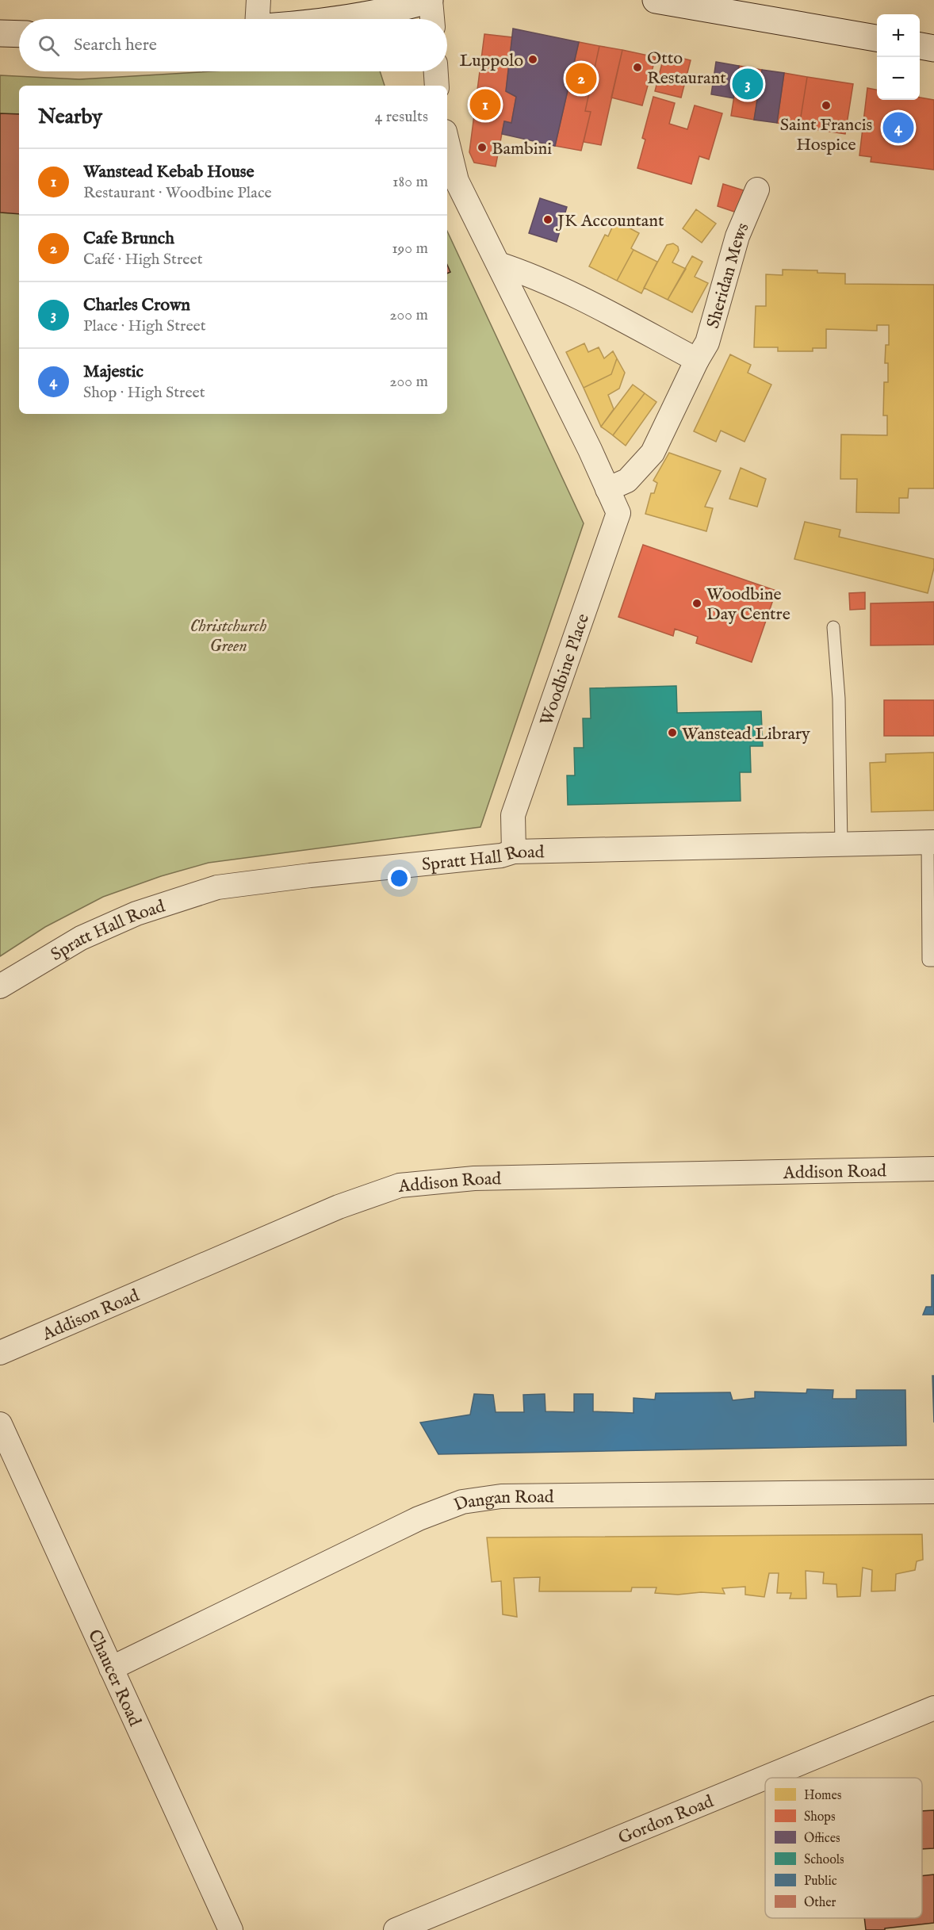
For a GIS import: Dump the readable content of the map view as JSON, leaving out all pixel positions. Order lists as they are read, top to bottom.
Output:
{
  "streets": {
    "street": [
      "Sheridan Mews",
      "Woodbine Place",
      "Spratt Hall Road",
      "Addison Road",
      "Dangan Road",
      "Chaucer Road",
      "Gordon Road"
    ]
  },
  "crossings": [
    ["Woodbine Place", "Spratt Hall Road"],
    ["Dangan Road", "Chaucer Road"]
  ],
  "parks": ["Christchurch Green"],
  "places": [
    "Luppolo",
    "Otto Restaurant",
    "Saint Francis Hospice",
    "Bambini",
    "JK Accountant",
    "Woodbine Day Centre",
    "Wanstead Library"
  ],
  "legend": [
    "Homes",
    "Shops",
    "Offices",
    "Schools",
    "Public",
    "Other"
  ],
  "page": {
    "map_buttons": ["+", "−"],
    "search": "Search here",
    "pins": [
      "2",
      "3",
      "1",
      "4"
    ],
    "heading": ["Nearby", "4 results"],
    "list": [
      {
        "mark": "1",
        "name": "Wanstead Kebab House",
        "note": "Restaurant · Woodbine Place",
        "value": "180 m"
      },
      {
        "mark": "2",
        "name": "Cafe Brunch",
        "note": "Café · High Street",
        "value": "190 m"
      },
      {
        "mark": "3",
        "name": "Charles Crown",
        "note": "Place · High Street",
        "value": "200 m"
      },
      {
        "mark": "4",
        "name": "Majestic",
        "note": "Shop · High Street",
        "value": "200 m"
      }
    ]
  }
}
